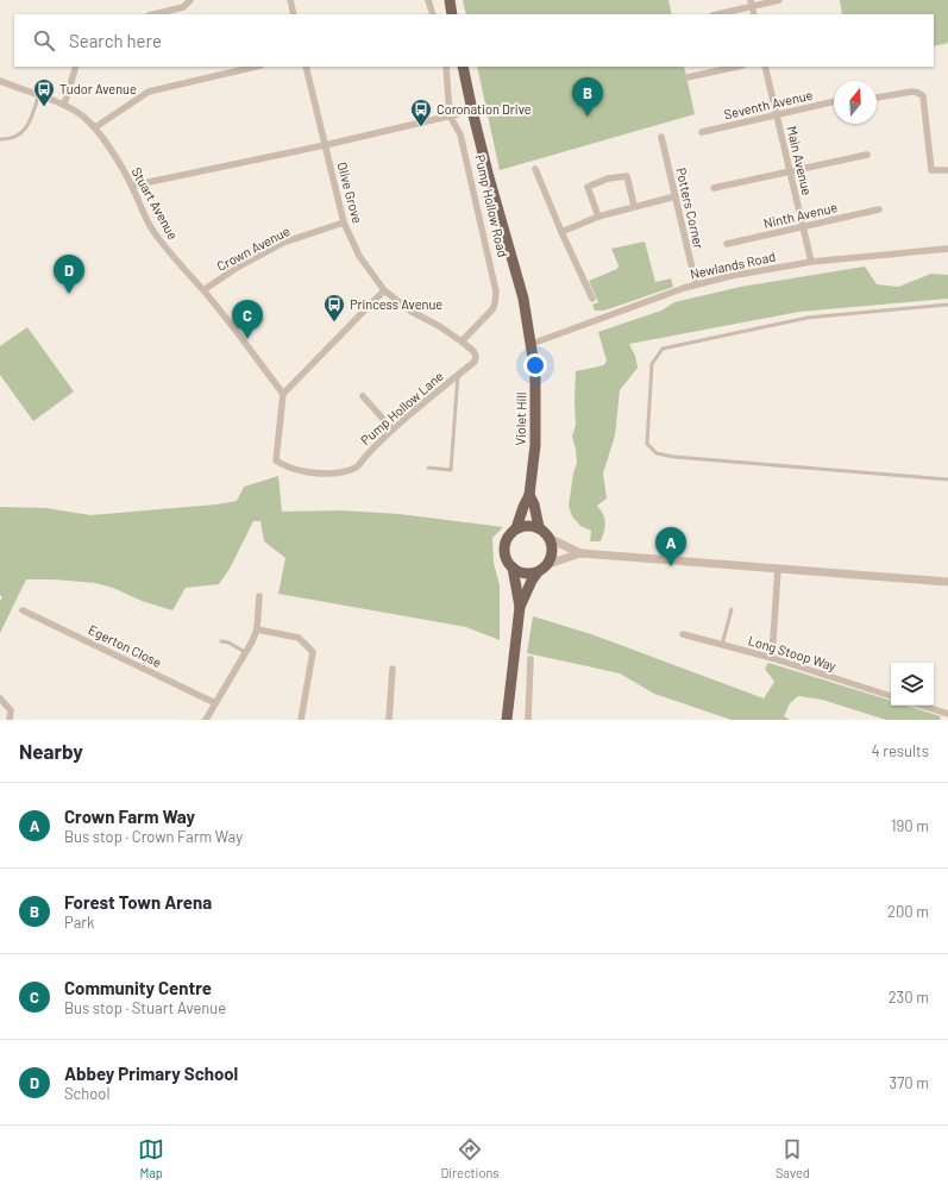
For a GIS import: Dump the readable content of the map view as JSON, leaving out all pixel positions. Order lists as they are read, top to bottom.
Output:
{
  "streets": {
    "main road": ["Pump Hollow Road", "Violet Hill"],
    "street": [
      "Seventh Avenue",
      "Main Avenue",
      "Olive Grove",
      "Stuart Avenue",
      "Potters Corner",
      "Ninth Avenue",
      "Crown Avenue",
      "Newlands Road",
      "Pump Hollow Lane",
      "Egerton Close",
      "Long Stoop Way"
    ]
  },
  "crossings": [
    ["Seventh Avenue", "Main Avenue"],
    ["Main Avenue", "Ninth Avenue"],
    ["Main Avenue", "Newlands Road"],
    ["Olive Grove", "Pump Hollow Road"],
    ["Olive Grove", "Crown Avenue"],
    ["Olive Grove", "Pump Hollow Lane"],
    ["Stuart Avenue", "Crown Avenue"],
    ["Stuart Avenue", "Pump Hollow Lane"],
    ["Pump Hollow Road", "Newlands Road"],
    ["Pump Hollow Road", "Violet Hill"],
    ["Potters Corner", "Newlands Road"],
    ["Newlands Road", "Violet Hill"]
  ],
  "places": {
    "bus stop": ["Tudor Avenue", "Coronation Drive", "Princess Avenue"]
  },
  "north": "top",
  "page": {
    "search": "Search here",
    "pins": [
      "B",
      "D",
      "C",
      "A"
    ],
    "heading": ["Nearby", "4 results"],
    "list": [
      {
        "mark": "A",
        "name": "Crown Farm Way",
        "note": "Bus stop · Crown Farm Way",
        "value": "190 m"
      },
      {
        "mark": "B",
        "name": "Forest Town Arena",
        "note": "Park",
        "value": "200 m"
      },
      {
        "mark": "C",
        "name": "Community Centre",
        "note": "Bus stop · Stuart Avenue",
        "value": "230 m"
      },
      {
        "mark": "D",
        "name": "Abbey Primary School",
        "note": "School",
        "value": "370 m"
      }
    ],
    "nav": ["Map", "Directions", "Saved"]
  }
}
